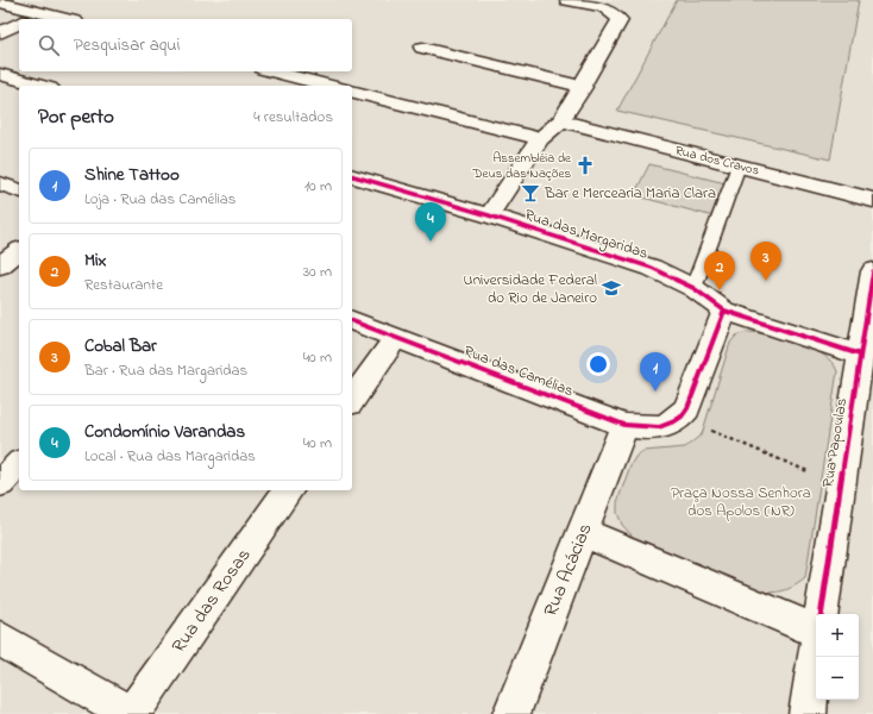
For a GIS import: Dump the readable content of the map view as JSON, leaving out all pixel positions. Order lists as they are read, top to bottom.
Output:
{
  "streets": {
    "street": [
      "Rua dos Cravos",
      "Rua das Margaridas",
      "Rua das Camélias",
      "Rua Papoulas",
      "Rua Acácias",
      "Rua das Rosas"
    ]
  },
  "crossings": [
    ["Rua das Margaridas", "Rua Papoulas"],
    ["Rua das Camélias", "Rua Acácias"]
  ],
  "parks": ["Praça Nossa Senhora dos Apolos (NR)"],
  "places": {
    "church": ["Assembléia de Deus das Nações"],
    "bar": ["Bar e Mercearia Maria Clara"],
    "school or university": ["Universidade Federal do Rio de Janeiro"]
  },
  "page": {
    "search": "Pesquisar aqui",
    "heading": ["Por perto", "4 resultados"],
    "list": [
      {
        "mark": "1",
        "name": "Shine Tattoo",
        "note": "Loja · Rua das Camélias",
        "value": "10 m"
      },
      {
        "mark": "2",
        "name": "Mix",
        "note": "Restaurante",
        "value": "30 m"
      },
      {
        "mark": "3",
        "name": "Cobal Bar",
        "note": "Bar · Rua das Margaridas",
        "value": "40 m"
      },
      {
        "mark": "4",
        "name": "Condomínio Varandas",
        "note": "Local · Rua das Margaridas",
        "value": "40 m"
      }
    ],
    "pins": [
      "4",
      "3",
      "2",
      "1"
    ],
    "map_buttons": ["+", "−"]
  }
}
